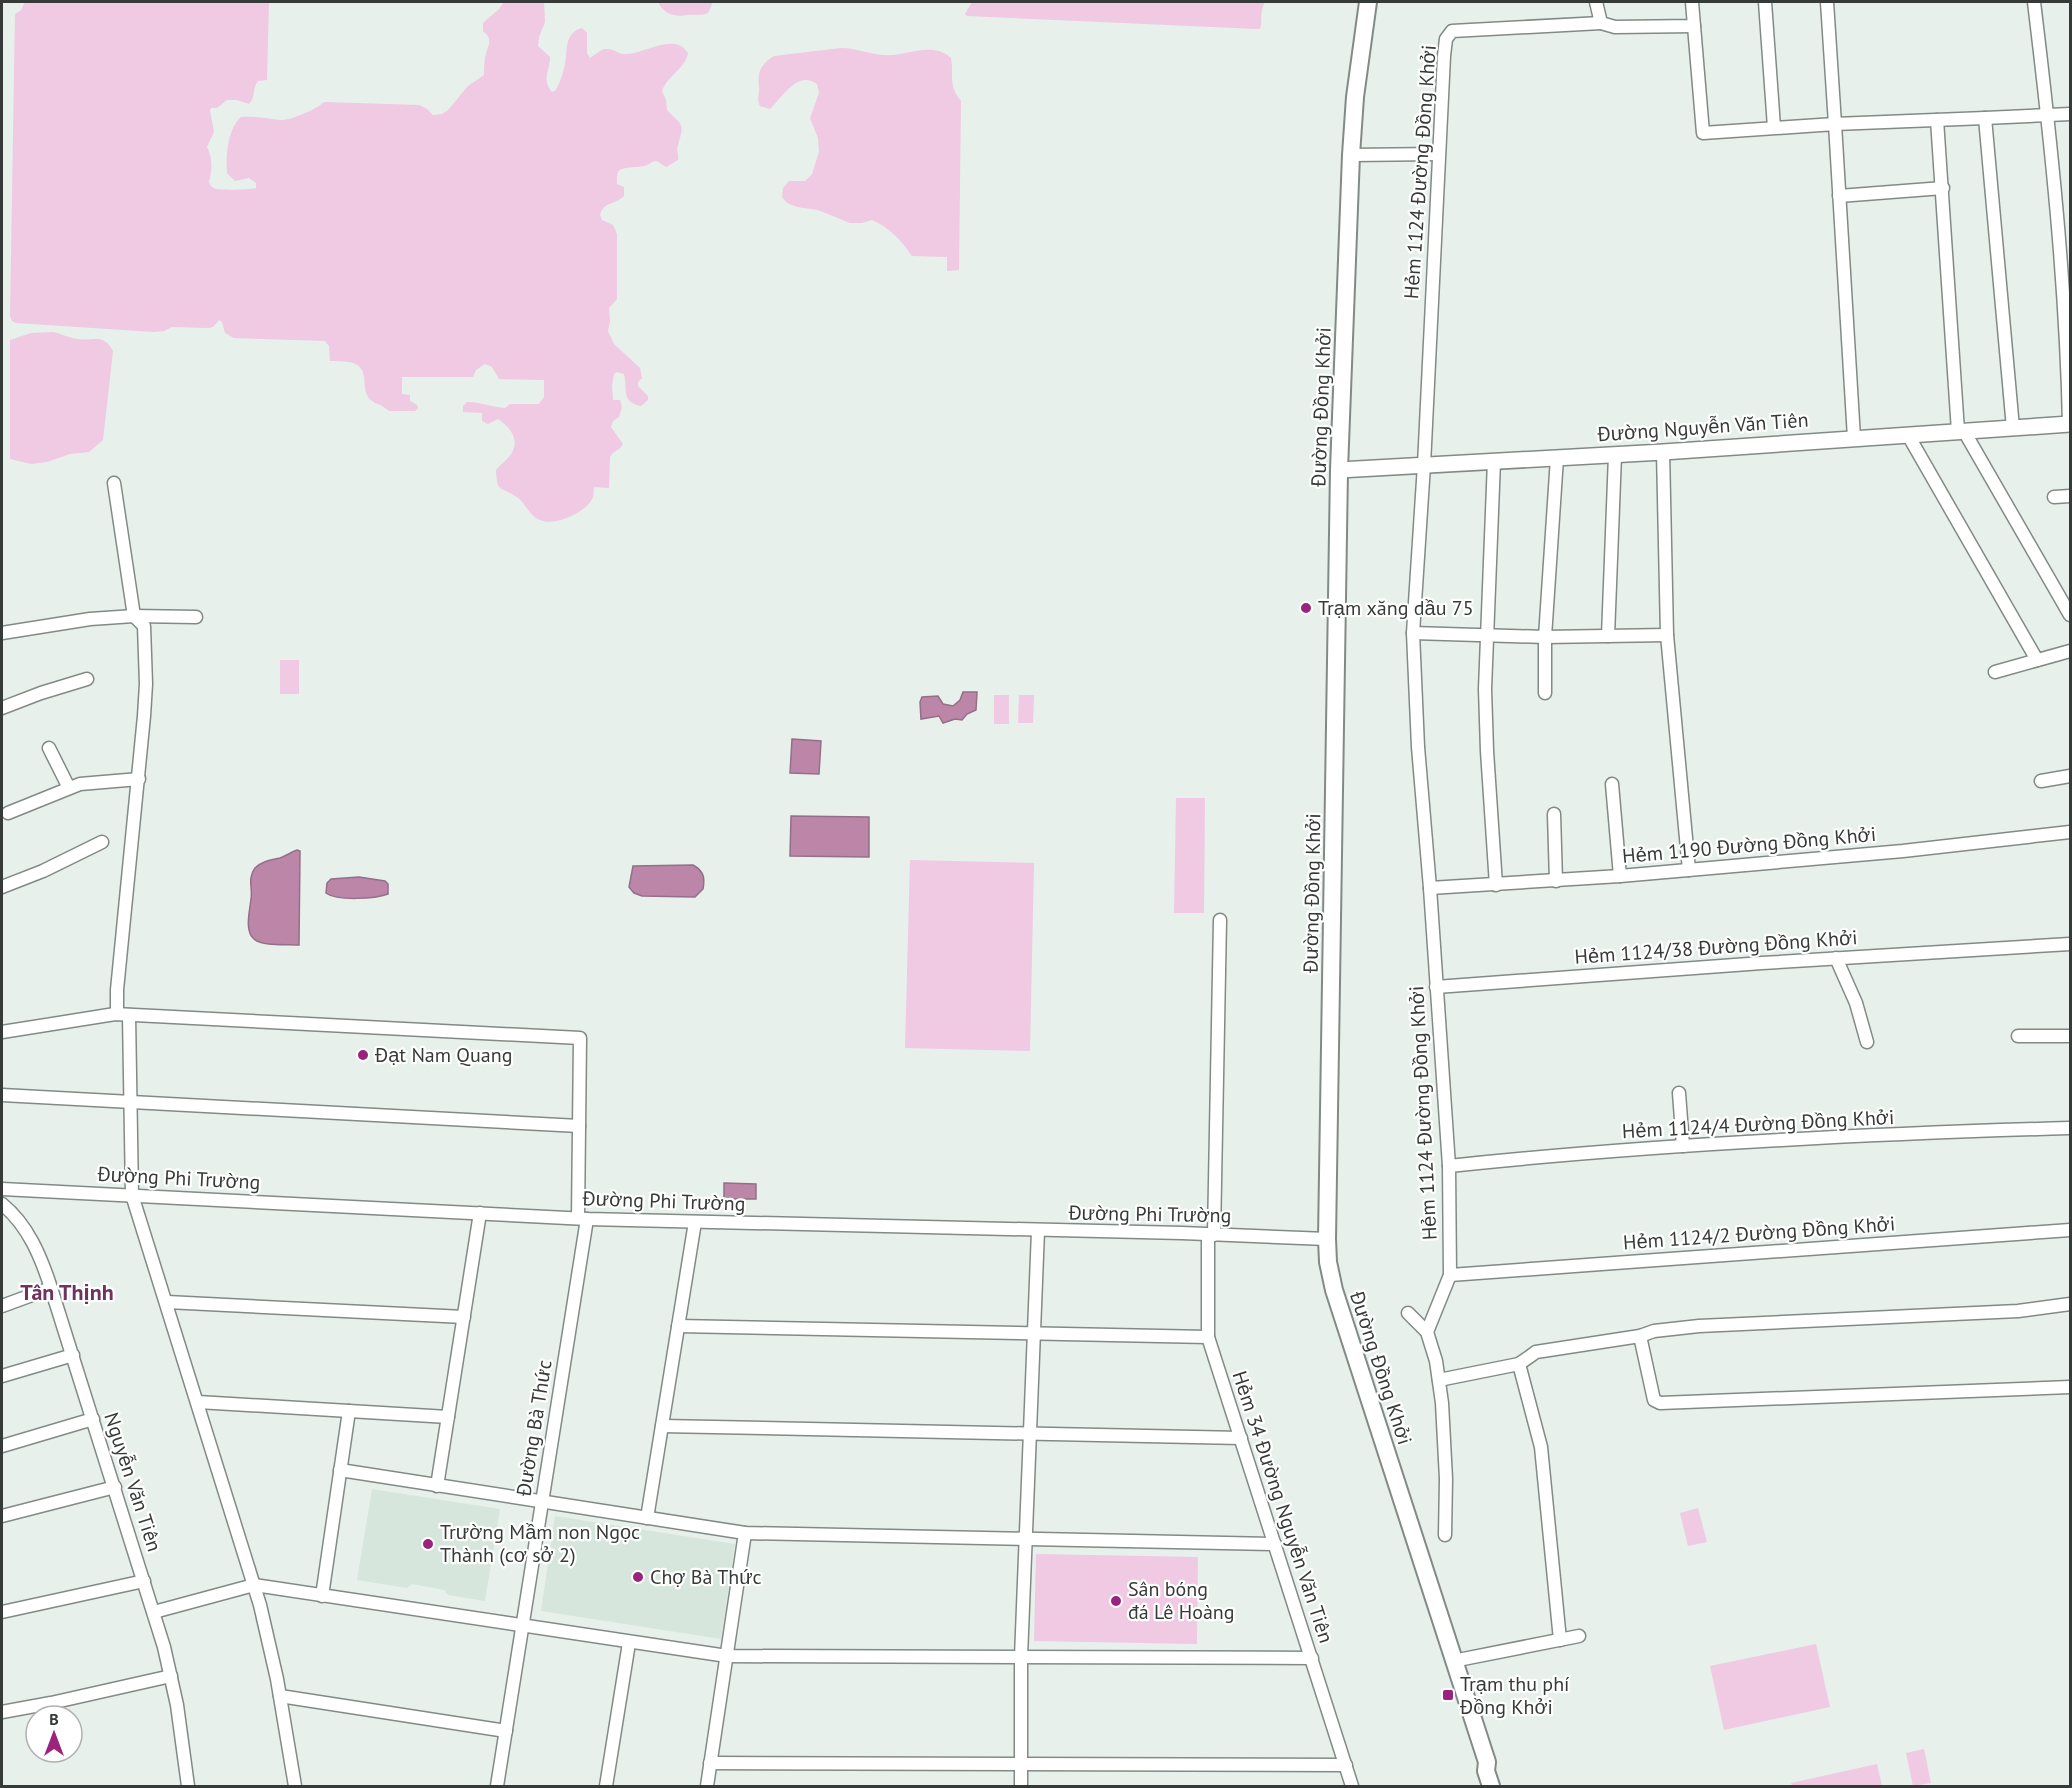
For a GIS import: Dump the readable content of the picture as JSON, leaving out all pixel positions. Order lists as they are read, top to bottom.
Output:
{
  "streets": {
    "main road": ["Đường Đồng Khởi"],
    "street": [
      "Hẻm 1124 Đường Đồng Khởi",
      "Đường Nguyễn Văn Tiên",
      "Hẻm 1190 Đường Đồng Khởi",
      "Hẻm 1124/38 Đường Đồng Khởi",
      "Hẻm 1124/4 Đường Đồng Khởi",
      "Đường Phi Trường",
      "Hẻm 1124/2 Đường Đồng Khởi",
      "Đường Bà Thức",
      "Nguyễn Văn Tiên",
      "Hẻm 34 Đường Nguyễn Văn Tiên"
    ]
  },
  "crossings": [
    ["Hẻm 1124 Đường Đồng Khởi", "Đường Nguyễn Văn Tiên"],
    ["Hẻm 1124 Đường Đồng Khởi", "Hẻm 1190 Đường Đồng Khởi"],
    ["Hẻm 1124 Đường Đồng Khởi", "Hẻm 1124/38 Đường Đồng Khởi"],
    ["Hẻm 1124 Đường Đồng Khởi", "Hẻm 1124/4 Đường Đồng Khởi"],
    ["Hẻm 1124 Đường Đồng Khởi", "Hẻm 1124/2 Đường Đồng Khởi"],
    ["Đường Đồng Khởi", "Đường Nguyễn Văn Tiên"],
    ["Đường Đồng Khởi", "Đường Phi Trường"],
    ["Đường Phi Trường", "Đường Bà Thức"],
    ["Đường Phi Trường", "Hẻm 34 Đường Nguyễn Văn Tiên"]
  ],
  "districts": ["Tân Thịnh"],
  "places": {
    "other": [
      "Trạm xăng dầu 75",
      "Đạt Nam Quang",
      "Trường Mầm non Ngọc Thành (cơ sở 2)",
      "Chợ Bà Thức",
      "Sân bóng đá Lê Hoàng"
    ],
    "transit": ["Trạm thu phí Đồng Khởi"]
  },
  "north": "top"
}
